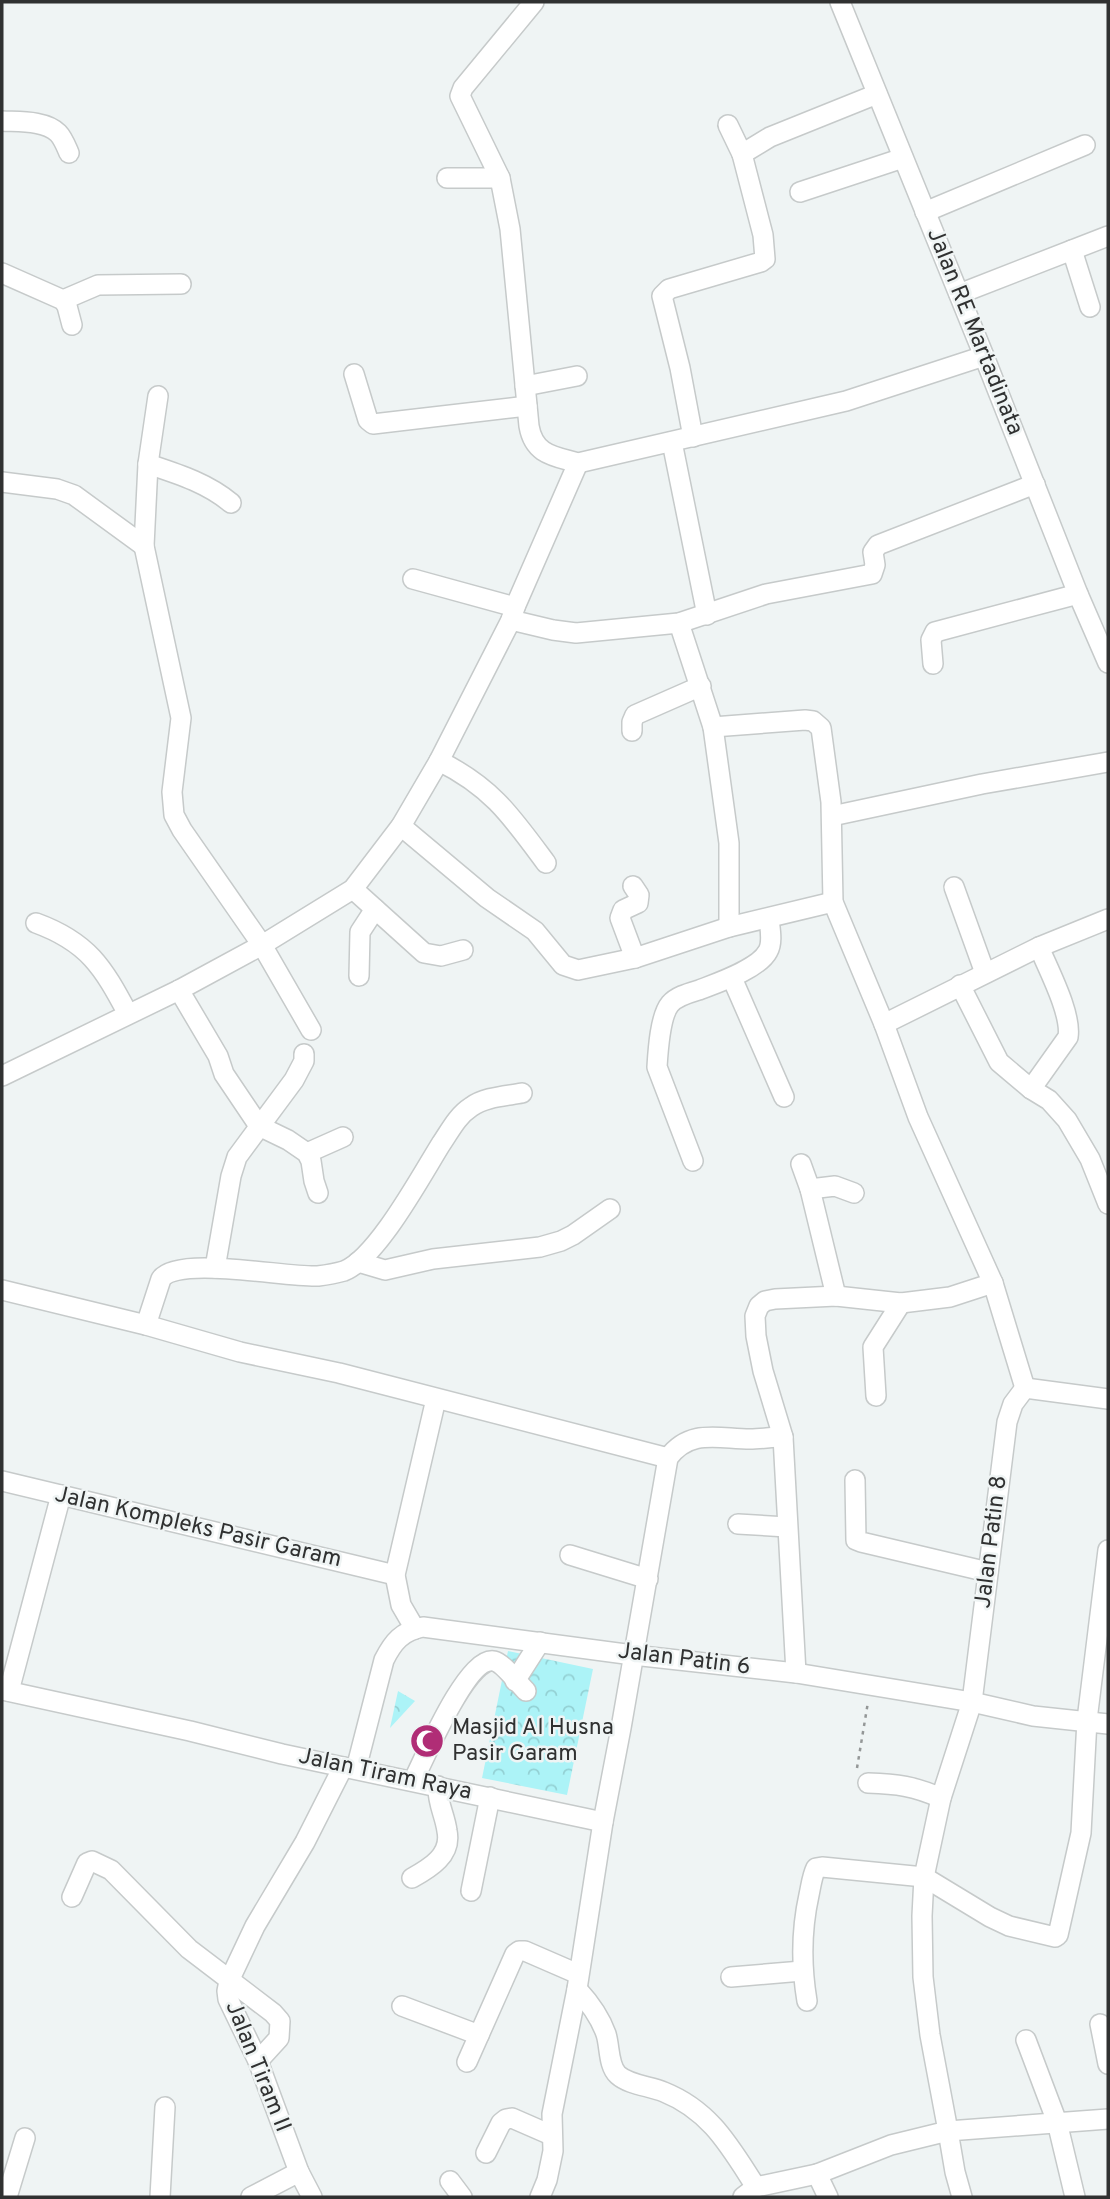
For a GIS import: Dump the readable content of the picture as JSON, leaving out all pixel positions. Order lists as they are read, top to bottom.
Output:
{
  "streets": {
    "street": [
      "Jalan RE Martadinata",
      "Jalan Kompleks Pasir Garam",
      "Jalan Patin 8",
      "Jalan Patin 6",
      "Jalan Tiram Raya",
      "Jalan Tiram II"
    ]
  },
  "crossings": [
    ["Jalan Patin 8", "Jalan Patin 6"],
    ["Jalan Tiram Raya", "Jalan Tiram II"]
  ],
  "places": {
    "mosque": ["Masjid Al Husna Pasir Garam"]
  }
}
